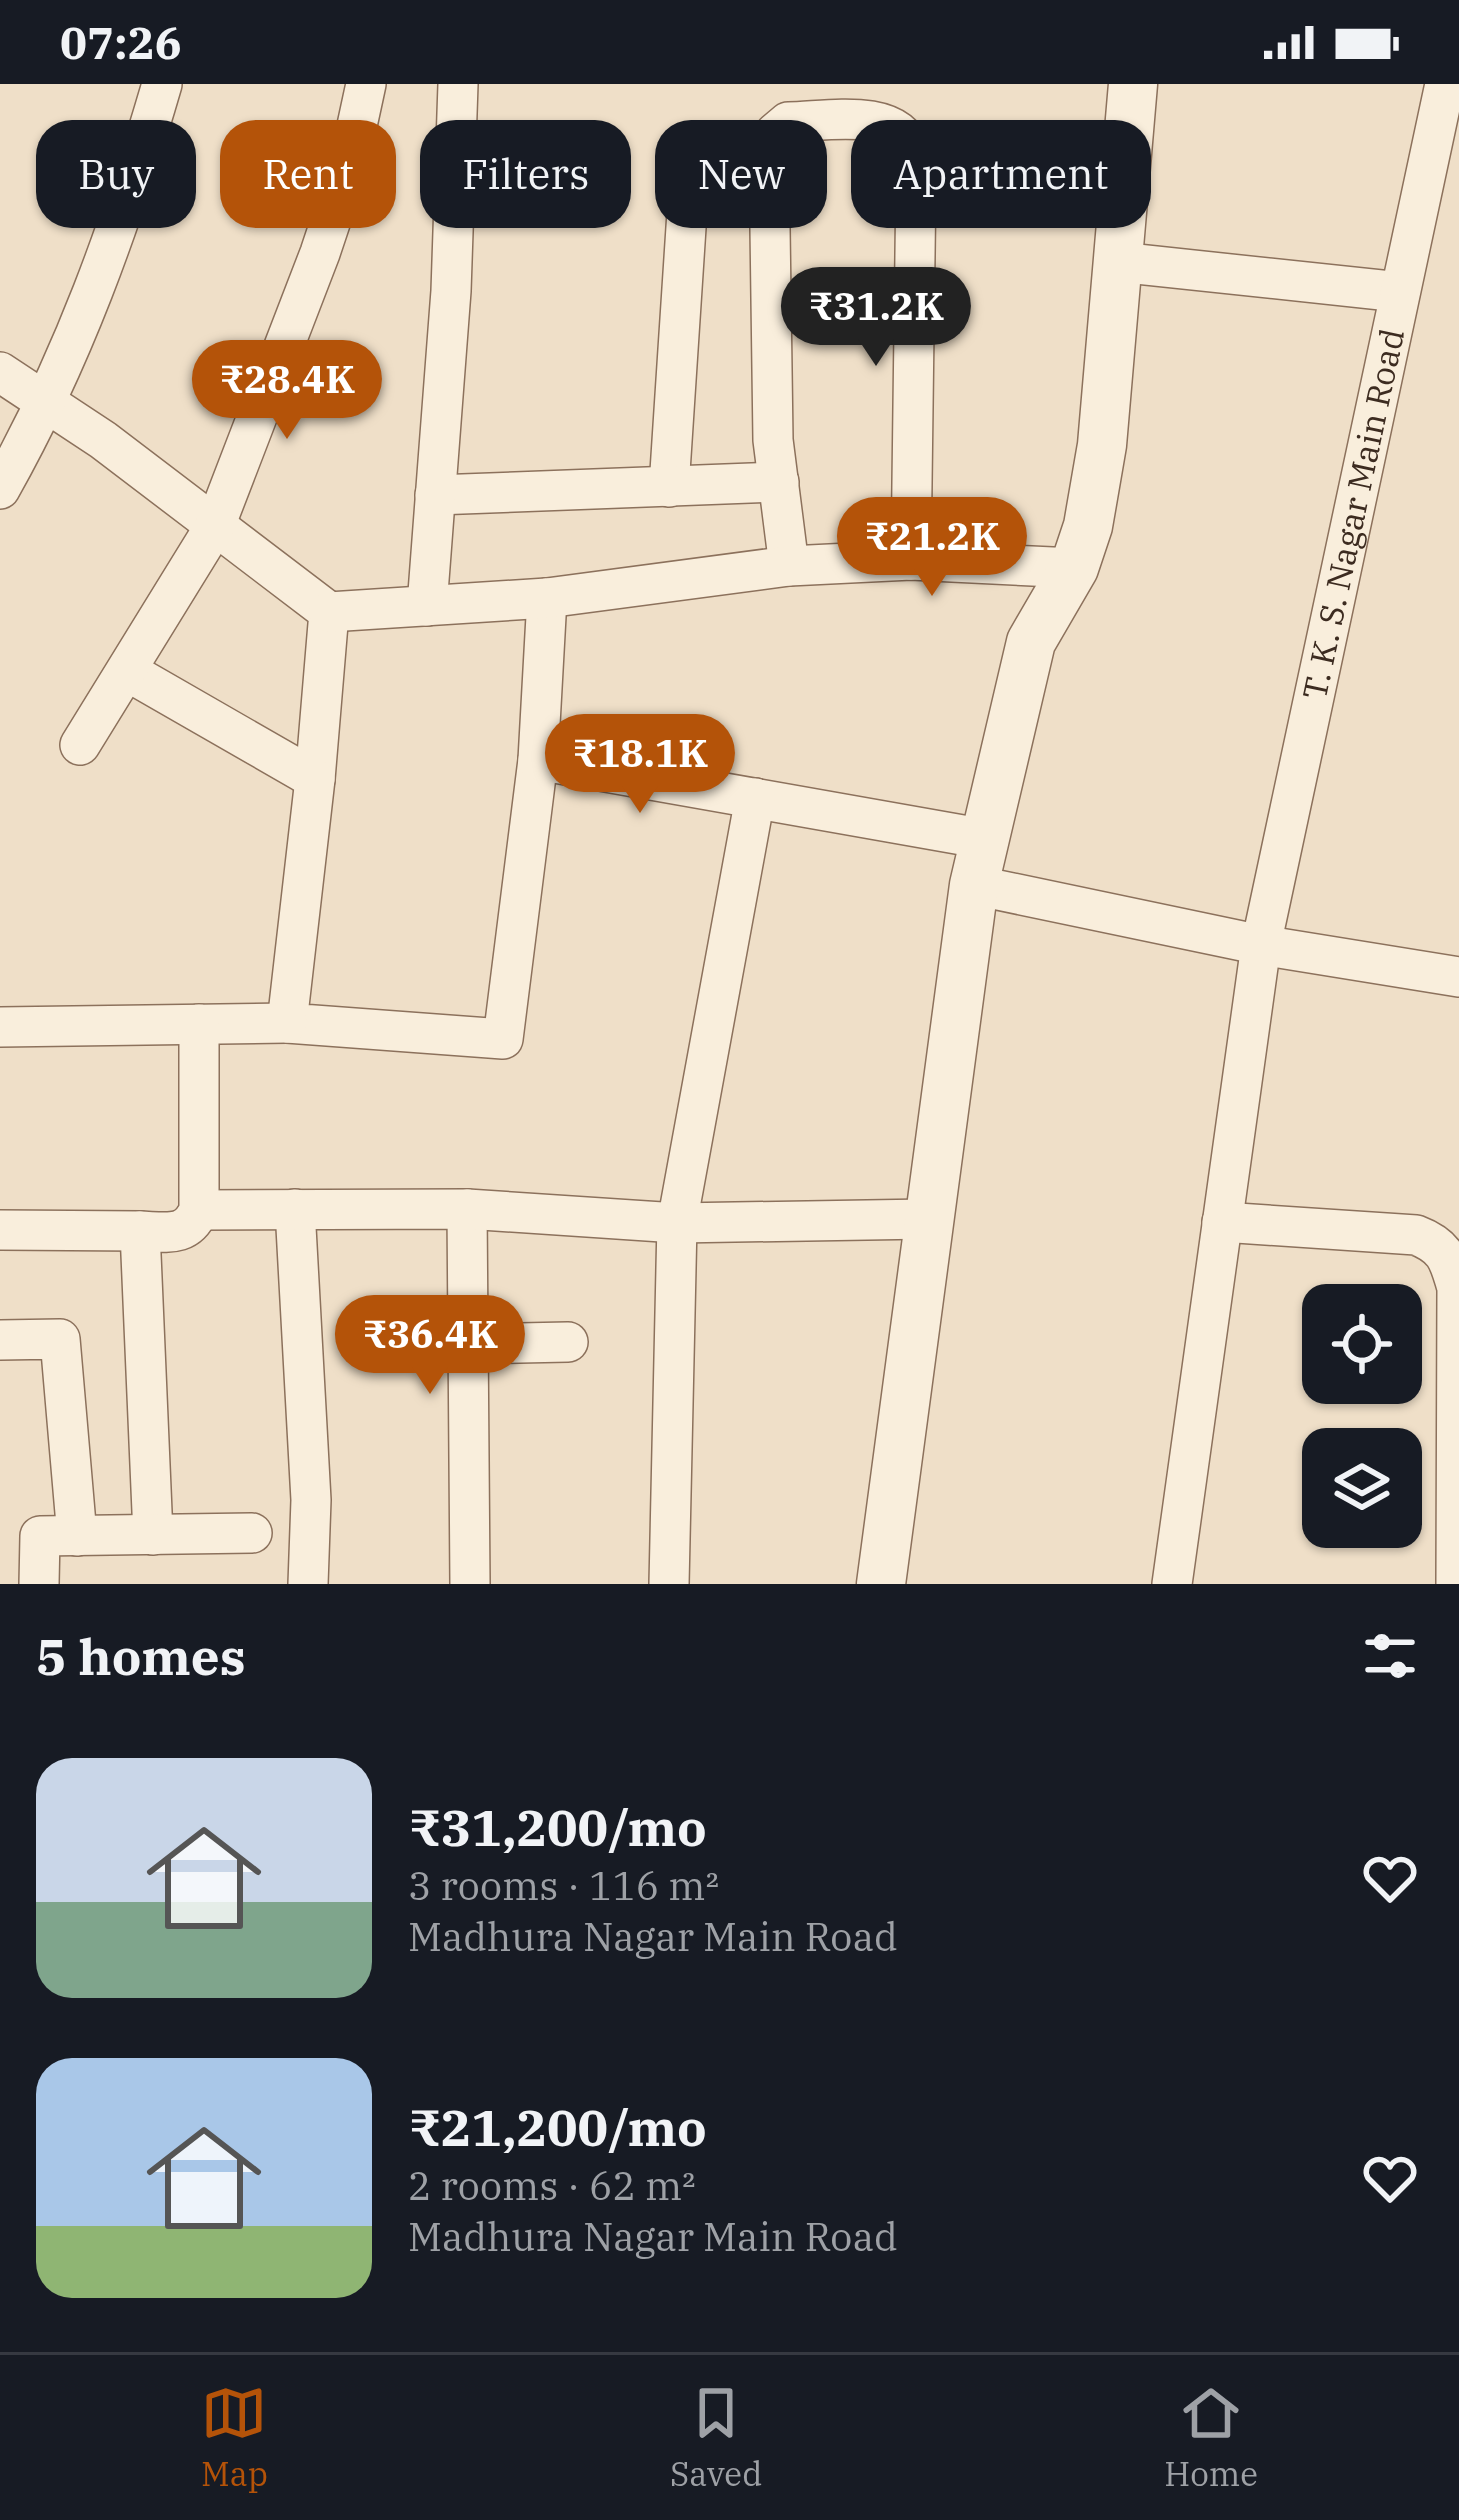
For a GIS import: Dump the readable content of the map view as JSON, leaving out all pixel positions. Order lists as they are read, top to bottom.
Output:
{
  "streets": {
    "street": ["T. K. S. Nagar Main Road"]
  },
  "page": {
    "status": "07:26",
    "chip": [
      "Buy",
      "Rent",
      "Filters",
      "New",
      "Apartment"
    ],
    "price": [
      "₹31.2K",
      "₹28.4K",
      "₹21.2K",
      "₹18.1K",
      "₹36.4K"
    ],
    "heading": "5 homes",
    "list": [
      {
        "name": "₹31,200/mo",
        "note": "3 rooms · 116 m² · Madhura Nagar Main Road"
      },
      {
        "name": "₹21,200/mo",
        "note": "2 rooms · 62 m² · Madhura Nagar Main Road"
      }
    ],
    "tabs": ["Map", "Saved", "Home"]
  }
}
